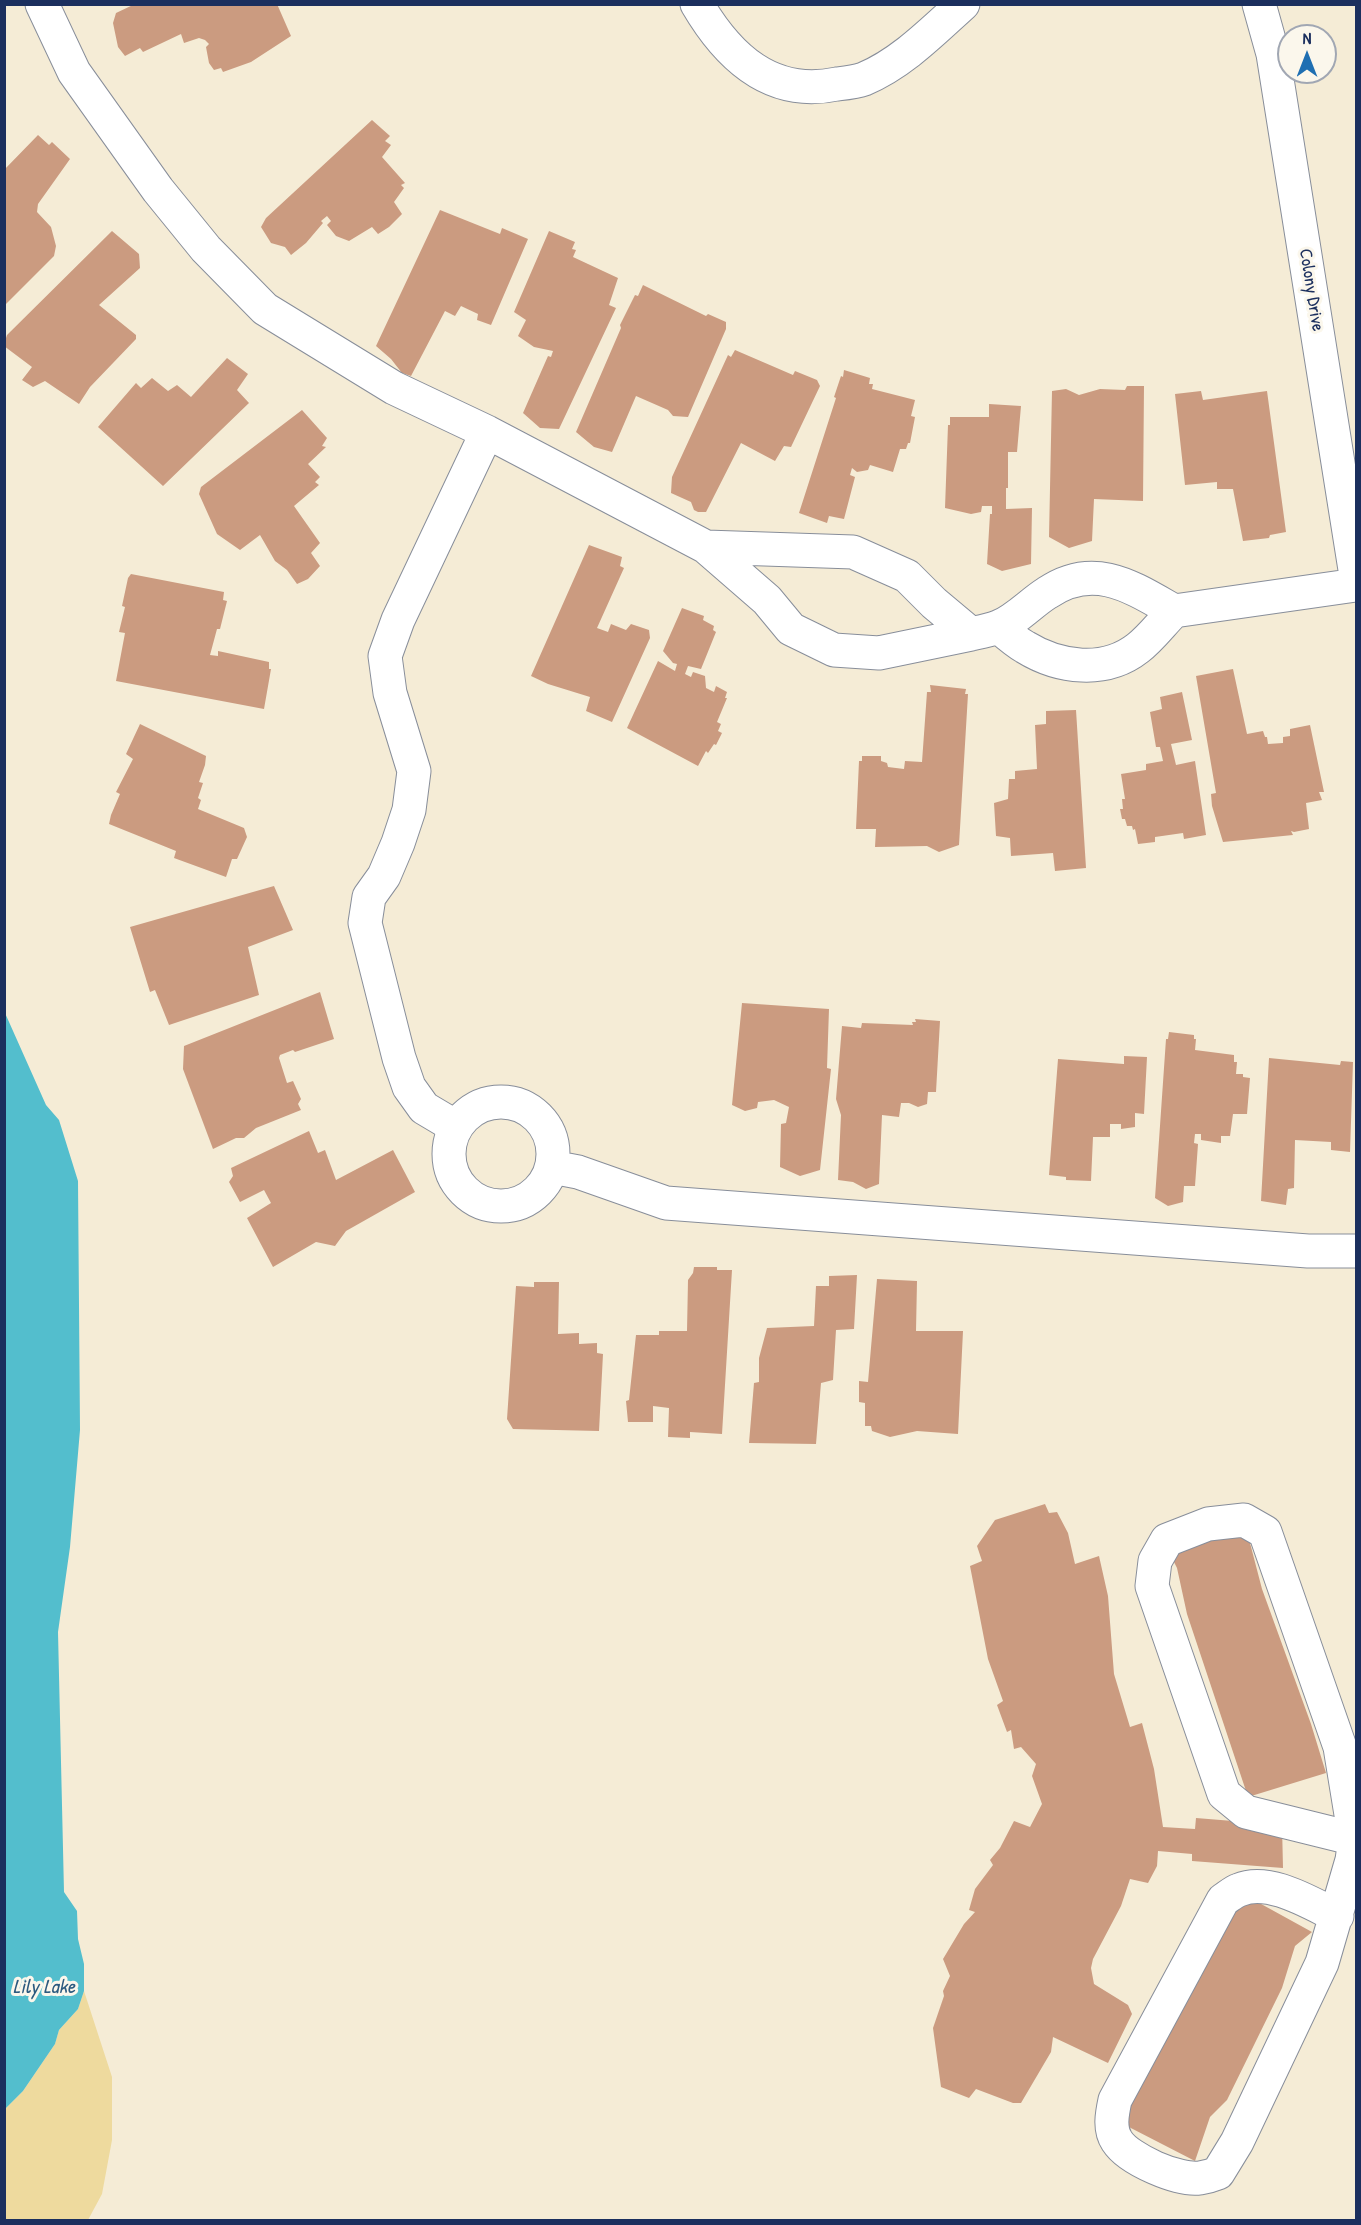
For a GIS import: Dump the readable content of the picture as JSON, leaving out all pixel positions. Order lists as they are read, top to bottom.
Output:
{
  "streets": {
    "street": ["Colony Drive"]
  },
  "water": ["Lily Lake"],
  "north": "top"
}
